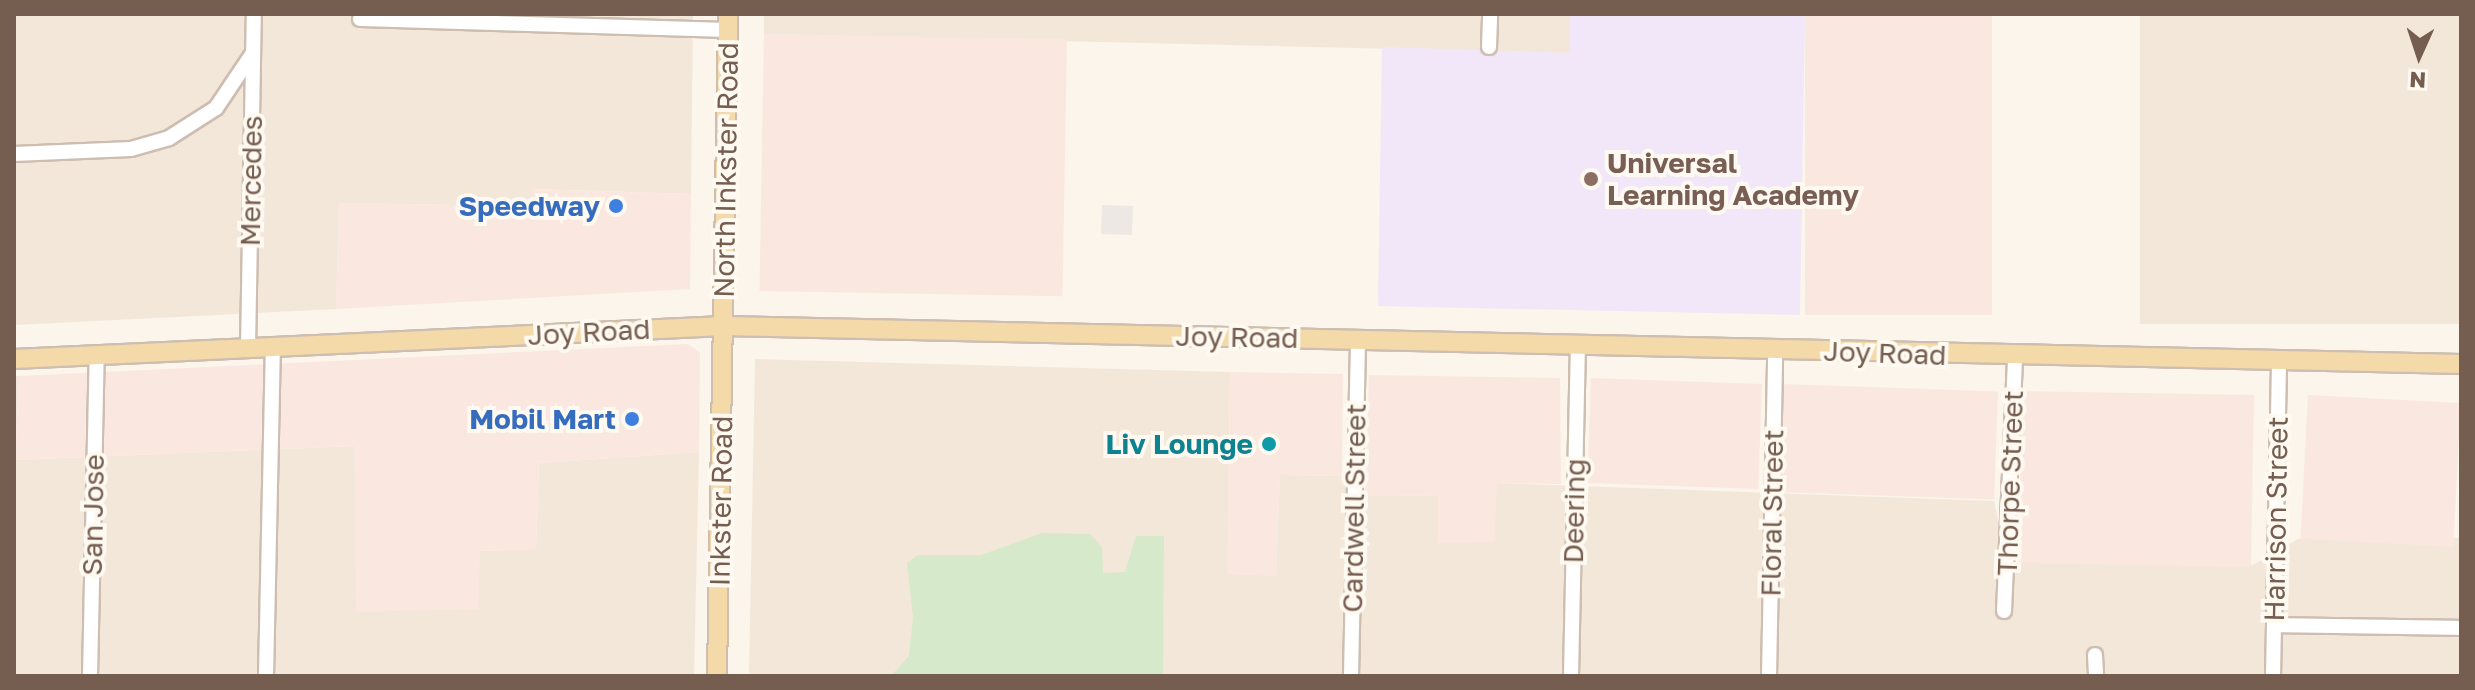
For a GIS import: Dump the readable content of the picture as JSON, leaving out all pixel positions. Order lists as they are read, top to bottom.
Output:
{
  "streets": {
    "main road": ["North Inkster Road", "Joy Road", "Inkster Road"],
    "street": [
      "Mercedes",
      "Thorpe Street",
      "Cardwell Street",
      "Deering",
      "Floral Street",
      "San Jose",
      "Harrison Street"
    ]
  },
  "crossings": [
    ["North Inkster Road", "Joy Road"],
    ["North Inkster Road", "Inkster Road"],
    ["Mercedes", "Joy Road"],
    ["Joy Road", "Thorpe Street"],
    ["Joy Road", "Inkster Road"],
    ["Joy Road", "Cardwell Street"],
    ["Joy Road", "Deering"],
    ["Joy Road", "Floral Street"],
    ["Joy Road", "San Jose"],
    ["Joy Road", "Harrison Street"]
  ],
  "places": [
    "Universal Learning Academy",
    "Speedway",
    "Mobil Mart",
    "Liv Lounge"
  ],
  "north": "bottom"
}
